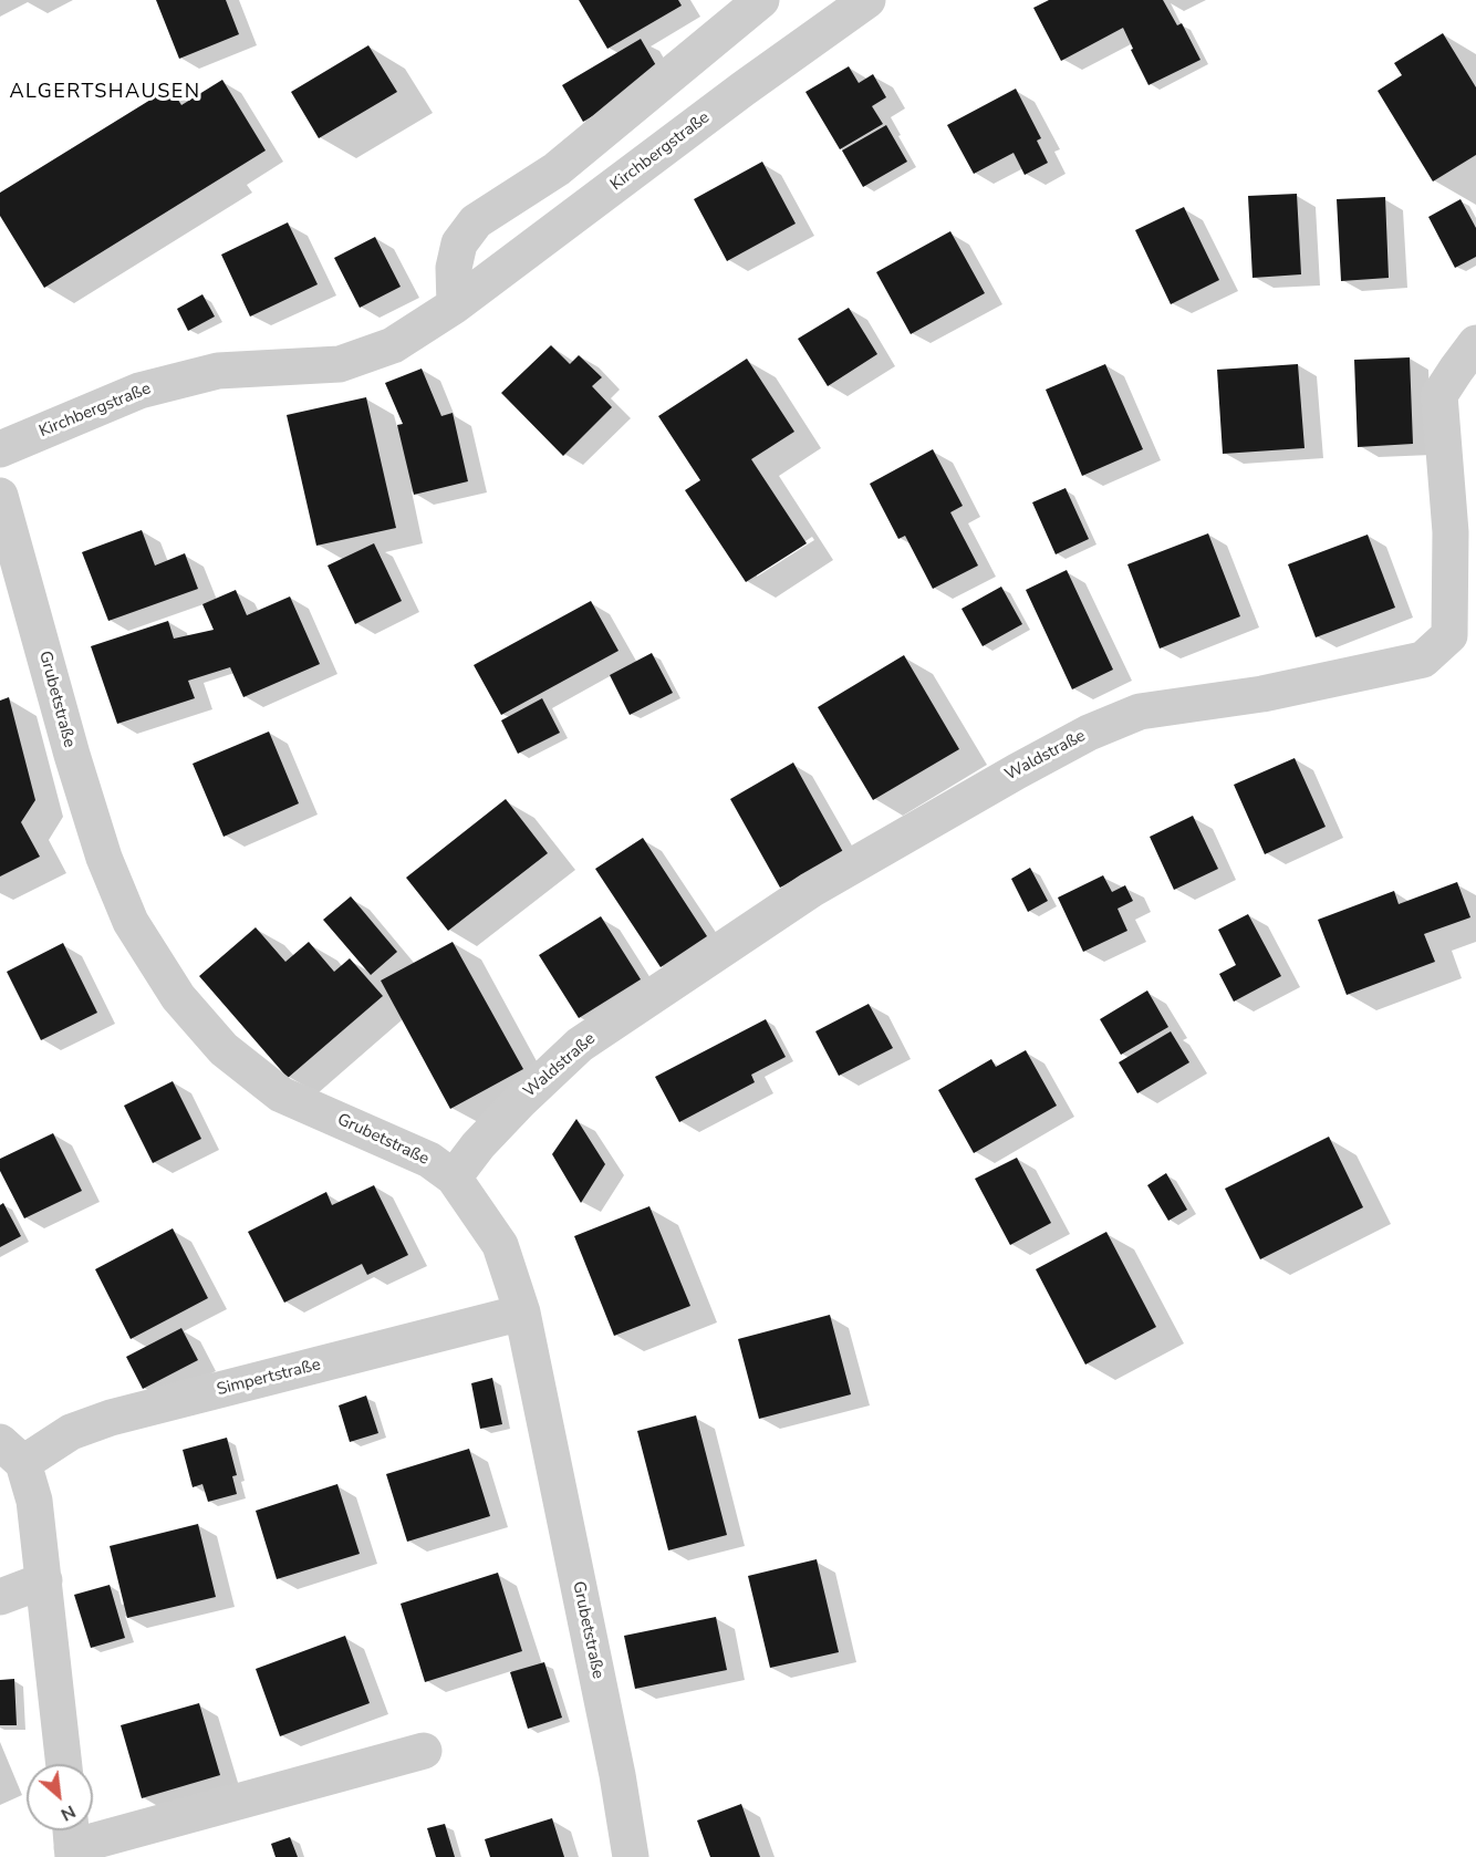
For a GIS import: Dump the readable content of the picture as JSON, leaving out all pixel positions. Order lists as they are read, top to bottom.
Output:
{
  "streets": {
    "street": [
      "Kirchbergstraße",
      "Grubetstraße",
      "Waldstraße",
      "Simpertstraße"
    ]
  },
  "crossings": [
    ["Grubetstraße", "Waldstraße"],
    ["Grubetstraße", "Simpertstraße"]
  ],
  "districts": ["ALGERTSHAUSEN"],
  "north": "bottom right"
}
